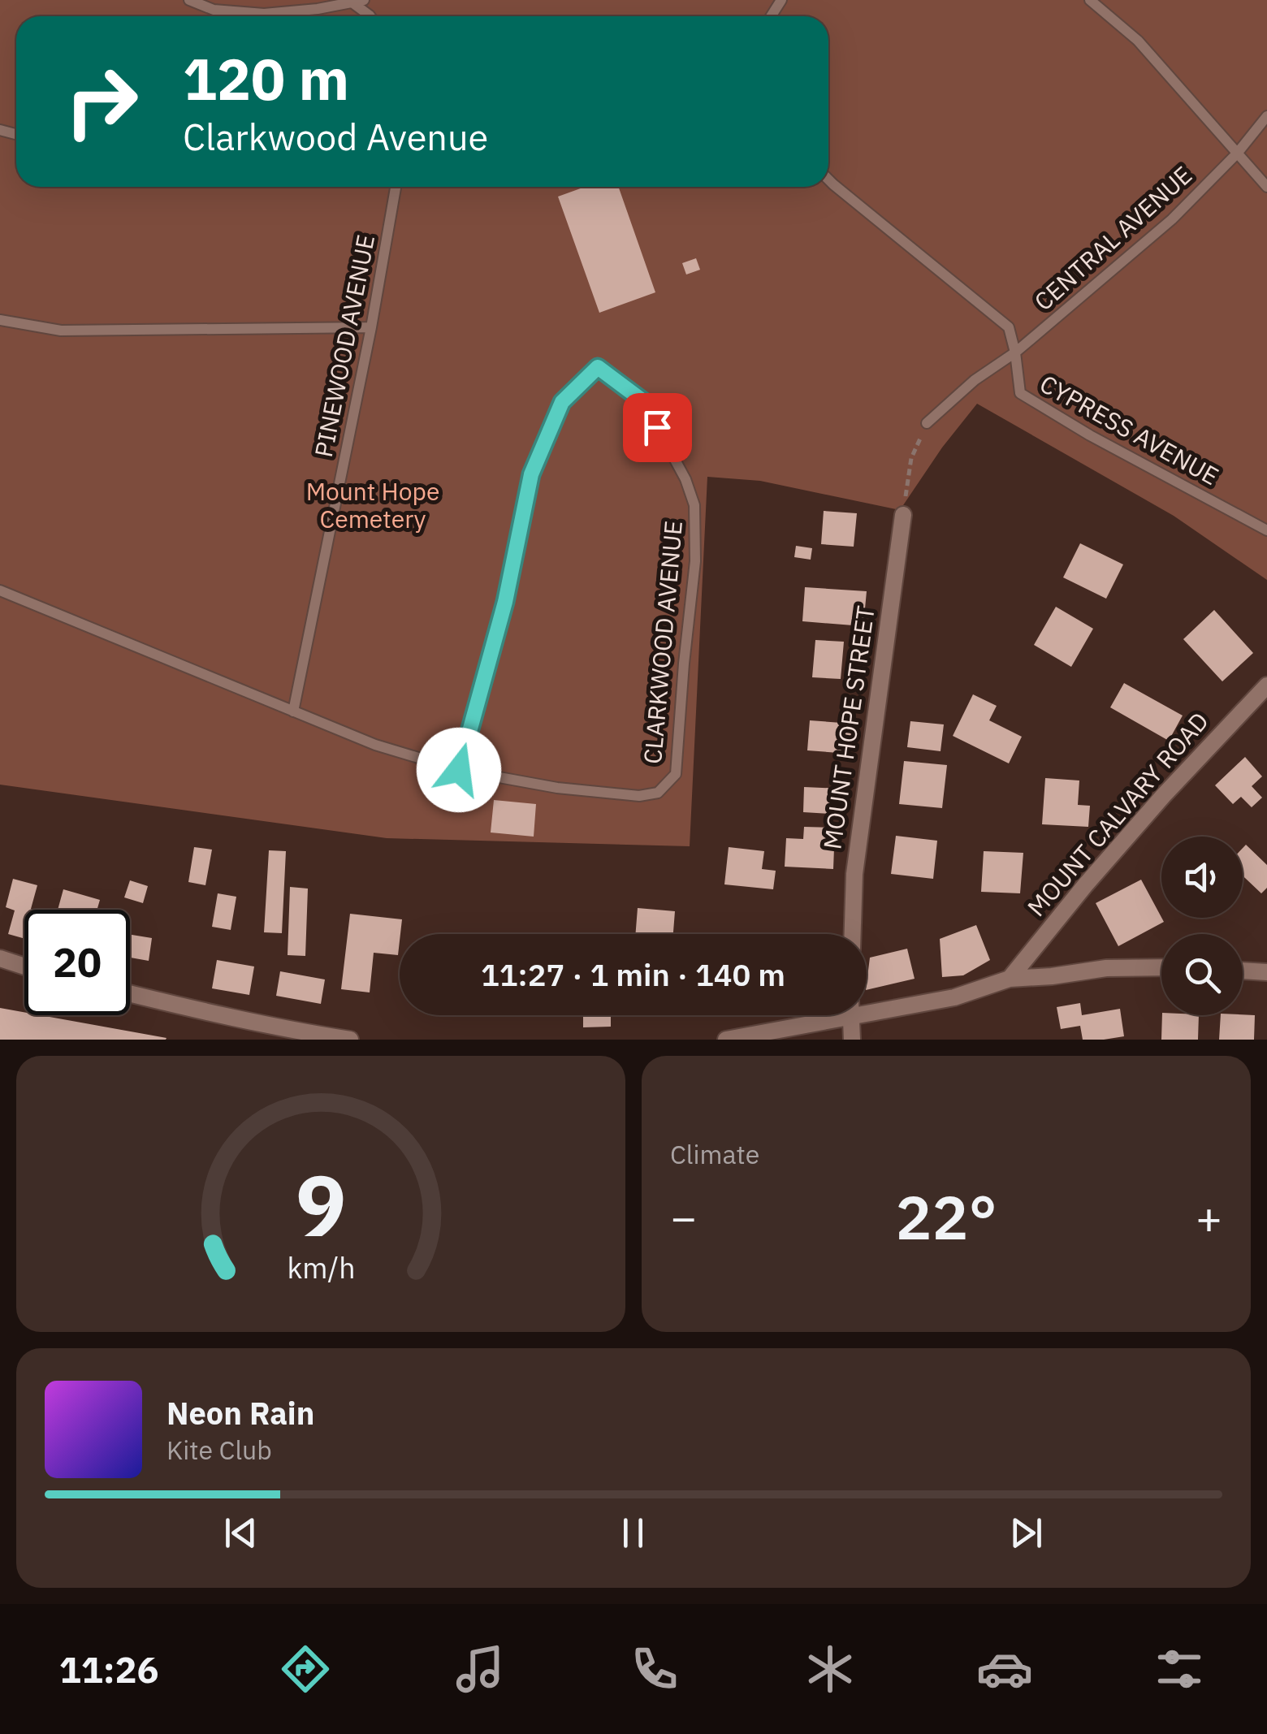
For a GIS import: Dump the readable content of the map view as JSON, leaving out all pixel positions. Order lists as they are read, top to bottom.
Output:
{
  "streets": {
    "street": ["MOUNT HOPE STREET", "MOUNT CALVARY ROAD"],
    "lane": [
      "CENTRAL AVENUE",
      "PINEWOOD AVENUE",
      "CYPRESS AVENUE",
      "CLARKWOOD AVENUE"
    ]
  },
  "crossings": [
    ["CENTRAL AVENUE", "CYPRESS AVENUE"],
    ["PINEWOOD AVENUE", "CLARKWOOD AVENUE"]
  ],
  "parks": ["Mount Hope Cemetery"],
  "page": {
    "turn": ["120 m", "Clarkwood Avenue"],
    "limit": "20",
    "trip": "11:27 · 1 min · 140 m",
    "tile": "Climate",
    "heat": ["−", "22°", "+"],
    "song": ["Neon Rain", "Kite Club"],
    "tabs": "11:26",
    "gauge": ["9", "km/h"]
  }
}
